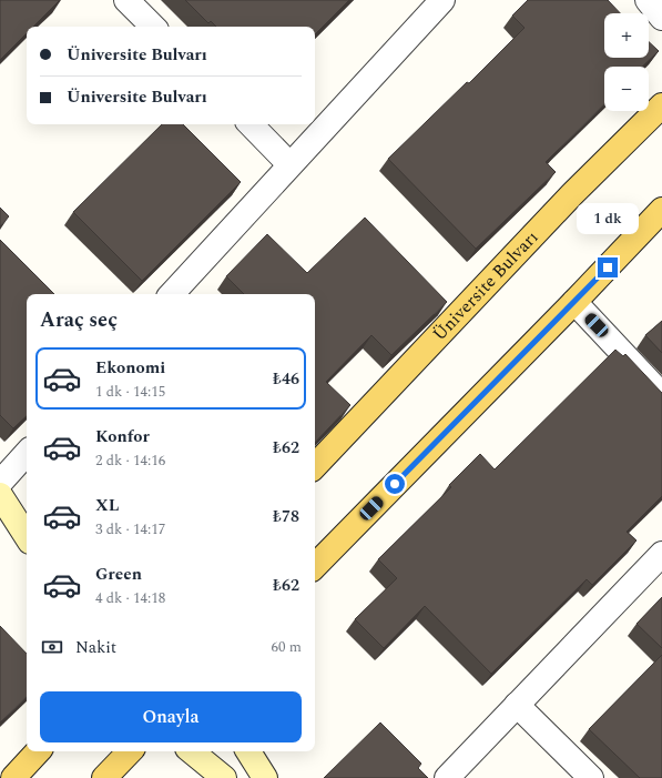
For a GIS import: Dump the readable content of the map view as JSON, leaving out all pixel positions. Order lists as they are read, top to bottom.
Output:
{
  "streets": {
    "main road": ["Üniversite Bulvarı"]
  },
  "page": {
    "map_buttons": ["+", "−"],
    "banner": ["Üniversite Bulvarı", "Üniversite Bulvarı"],
    "bubble": "1 dk",
    "heading": "Araç seç",
    "list": [
      {
        "name": "Ekonomi",
        "note": "1 dk · 14:15",
        "value": "₺46"
      },
      {
        "name": "Konfor",
        "note": "2 dk · 14:16",
        "value": "₺62"
      },
      {
        "name": "XL",
        "note": "3 dk · 14:17",
        "value": "₺78"
      },
      {
        "name": "Green",
        "note": "4 dk · 14:18",
        "value": "₺62"
      }
    ],
    "pay": ["Nakit", "60 m"],
    "buttons": "Onayla"
  }
}
